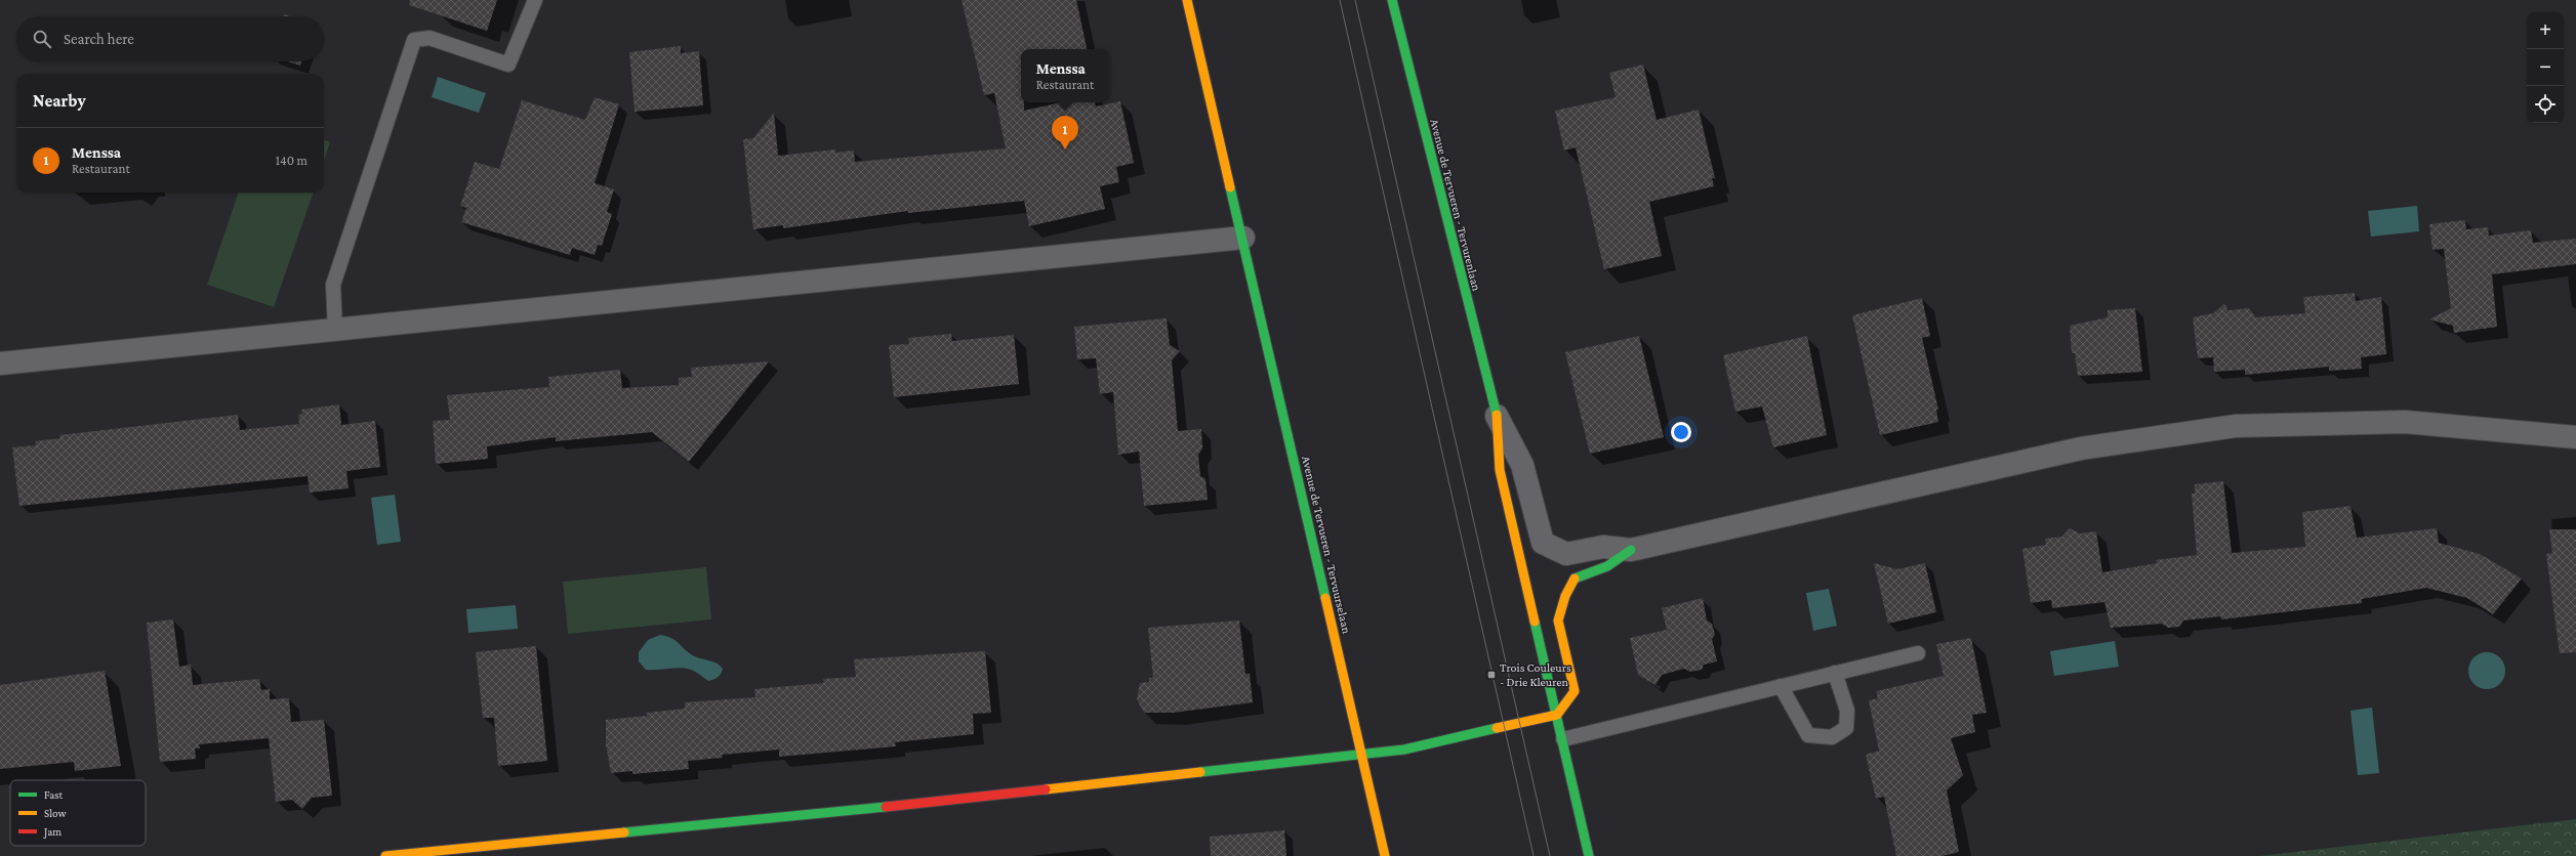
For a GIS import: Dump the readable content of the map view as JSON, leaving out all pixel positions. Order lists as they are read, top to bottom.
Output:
{
  "streets": {
    "main road": ["Avenue de Tervueren - Tervurenlaan", "Avenue de Tervueren - Tervuurselaan"]
  },
  "places": {
    "transit": ["Trois Couleurs - Drie Kleuren"]
  },
  "legend": ["Fast", "Slow", "Jam"],
  "page": {
    "map_buttons": ["+", "−"],
    "search": "Search here",
    "popup": ["Menssa", "Restaurant"],
    "heading": "Nearby",
    "pins": "1",
    "list": [
      {
        "mark": "1",
        "name": "Menssa",
        "note": "Restaurant",
        "value": "140 m"
      }
    ]
  }
}
